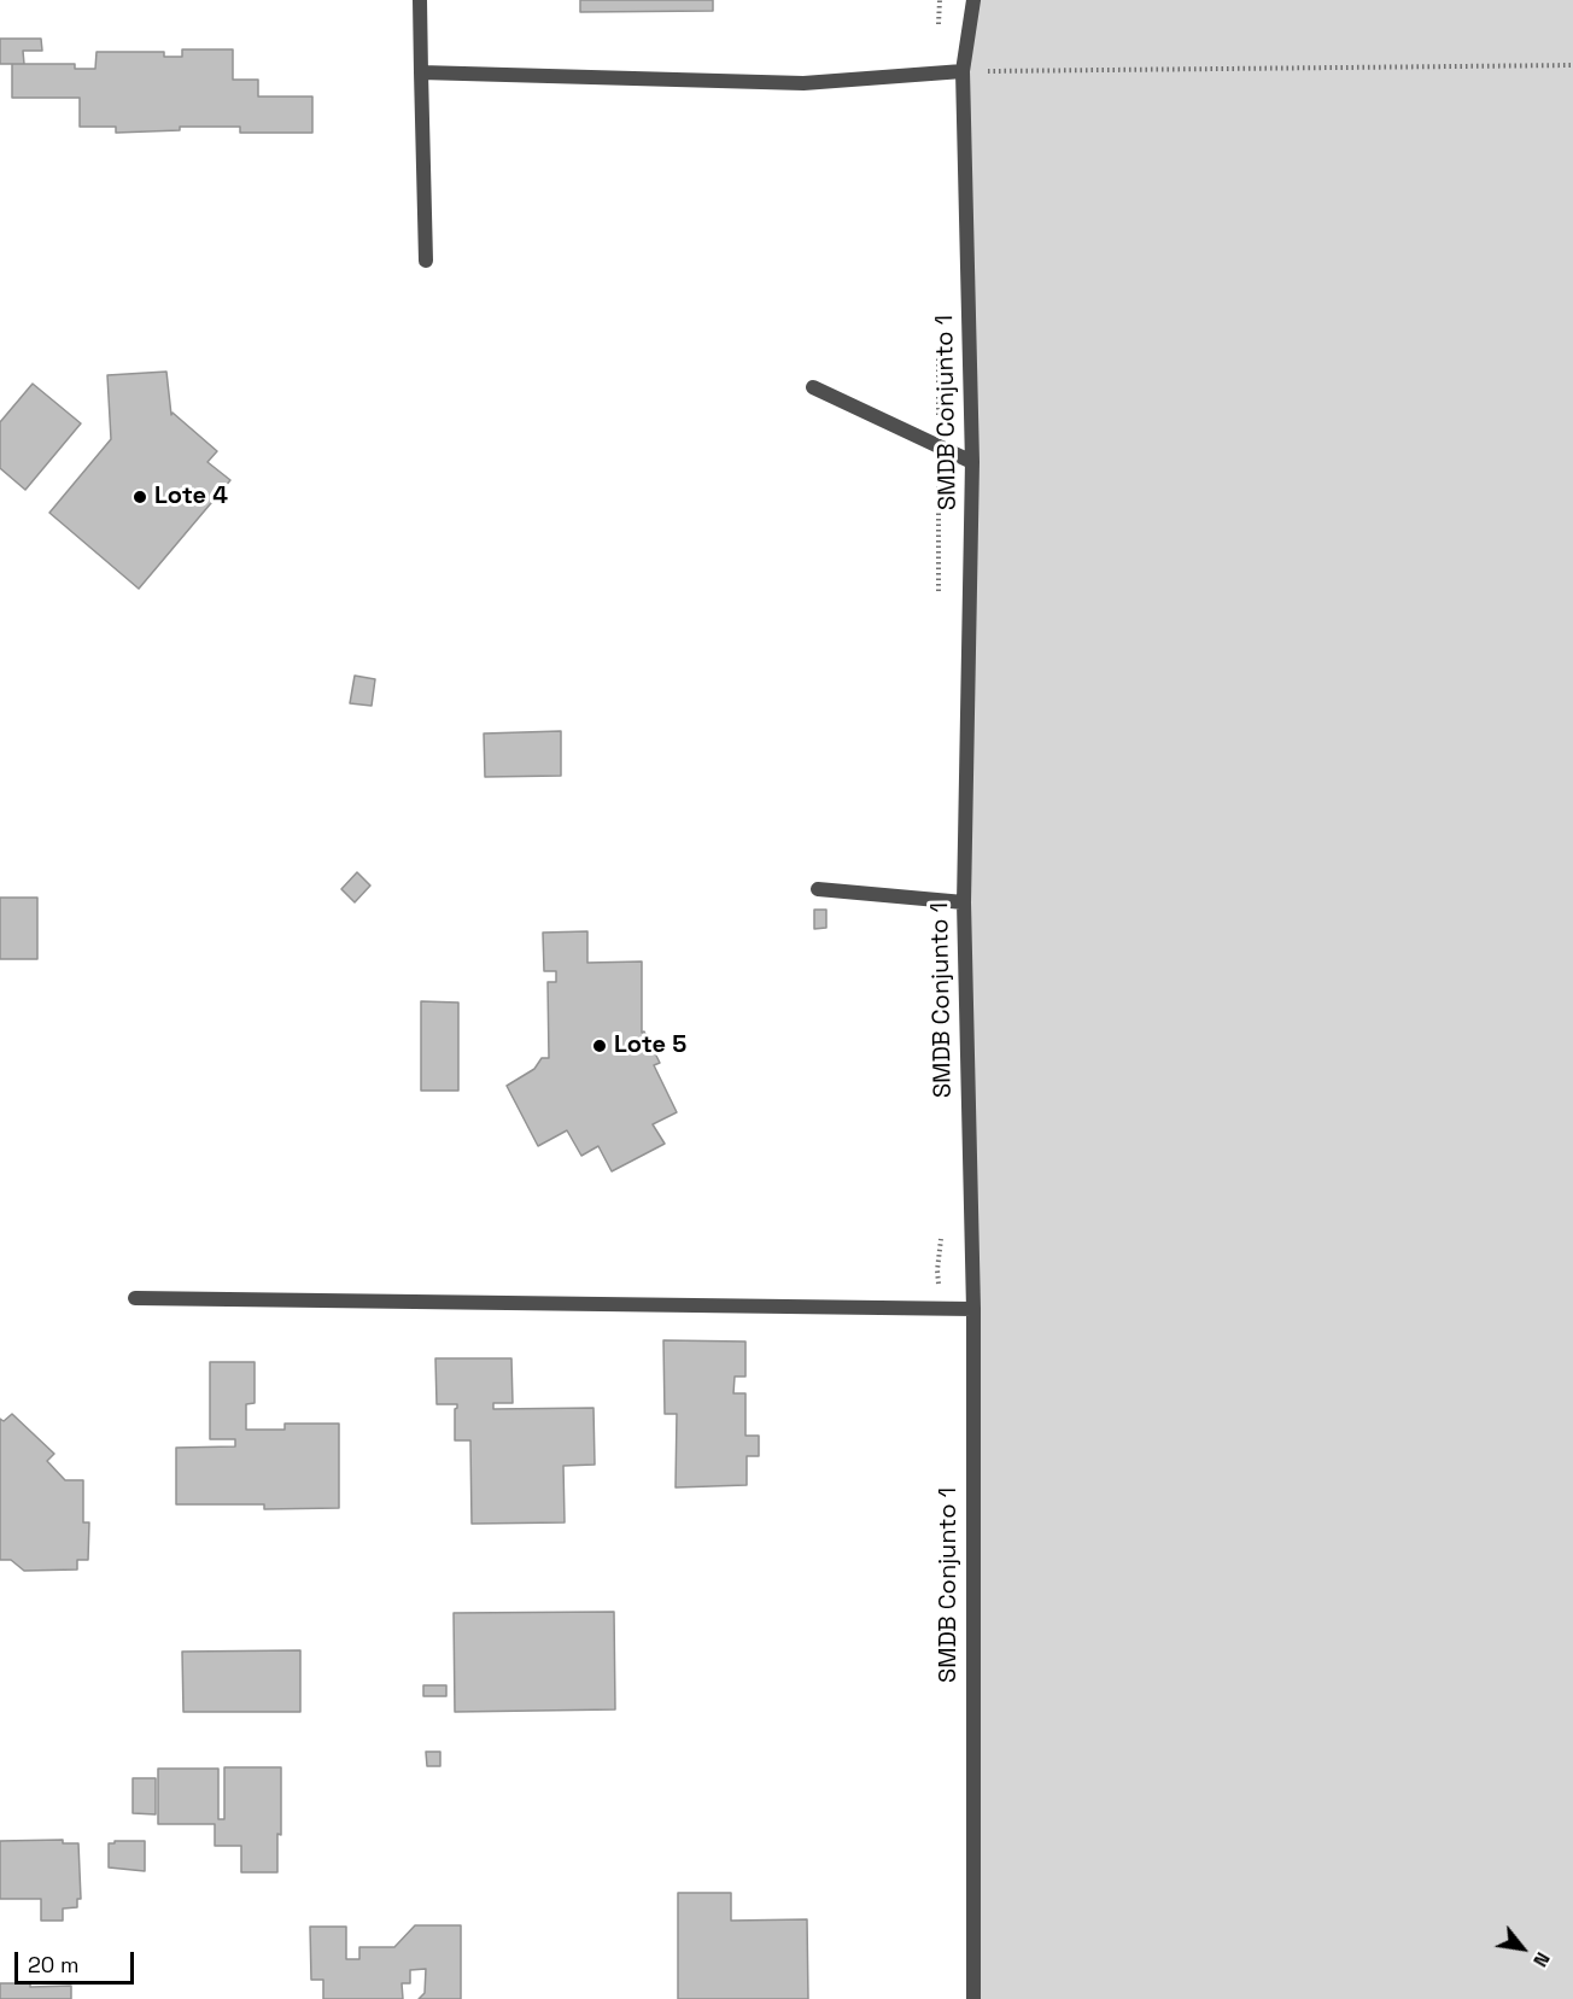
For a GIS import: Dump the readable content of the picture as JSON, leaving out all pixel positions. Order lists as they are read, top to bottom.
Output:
{
  "streets": {
    "street": ["SMDB Conjunto 1"]
  },
  "places": ["Lote 4", "Lote 5"],
  "scale_bar": "20 m",
  "north": "bottom right"
}
